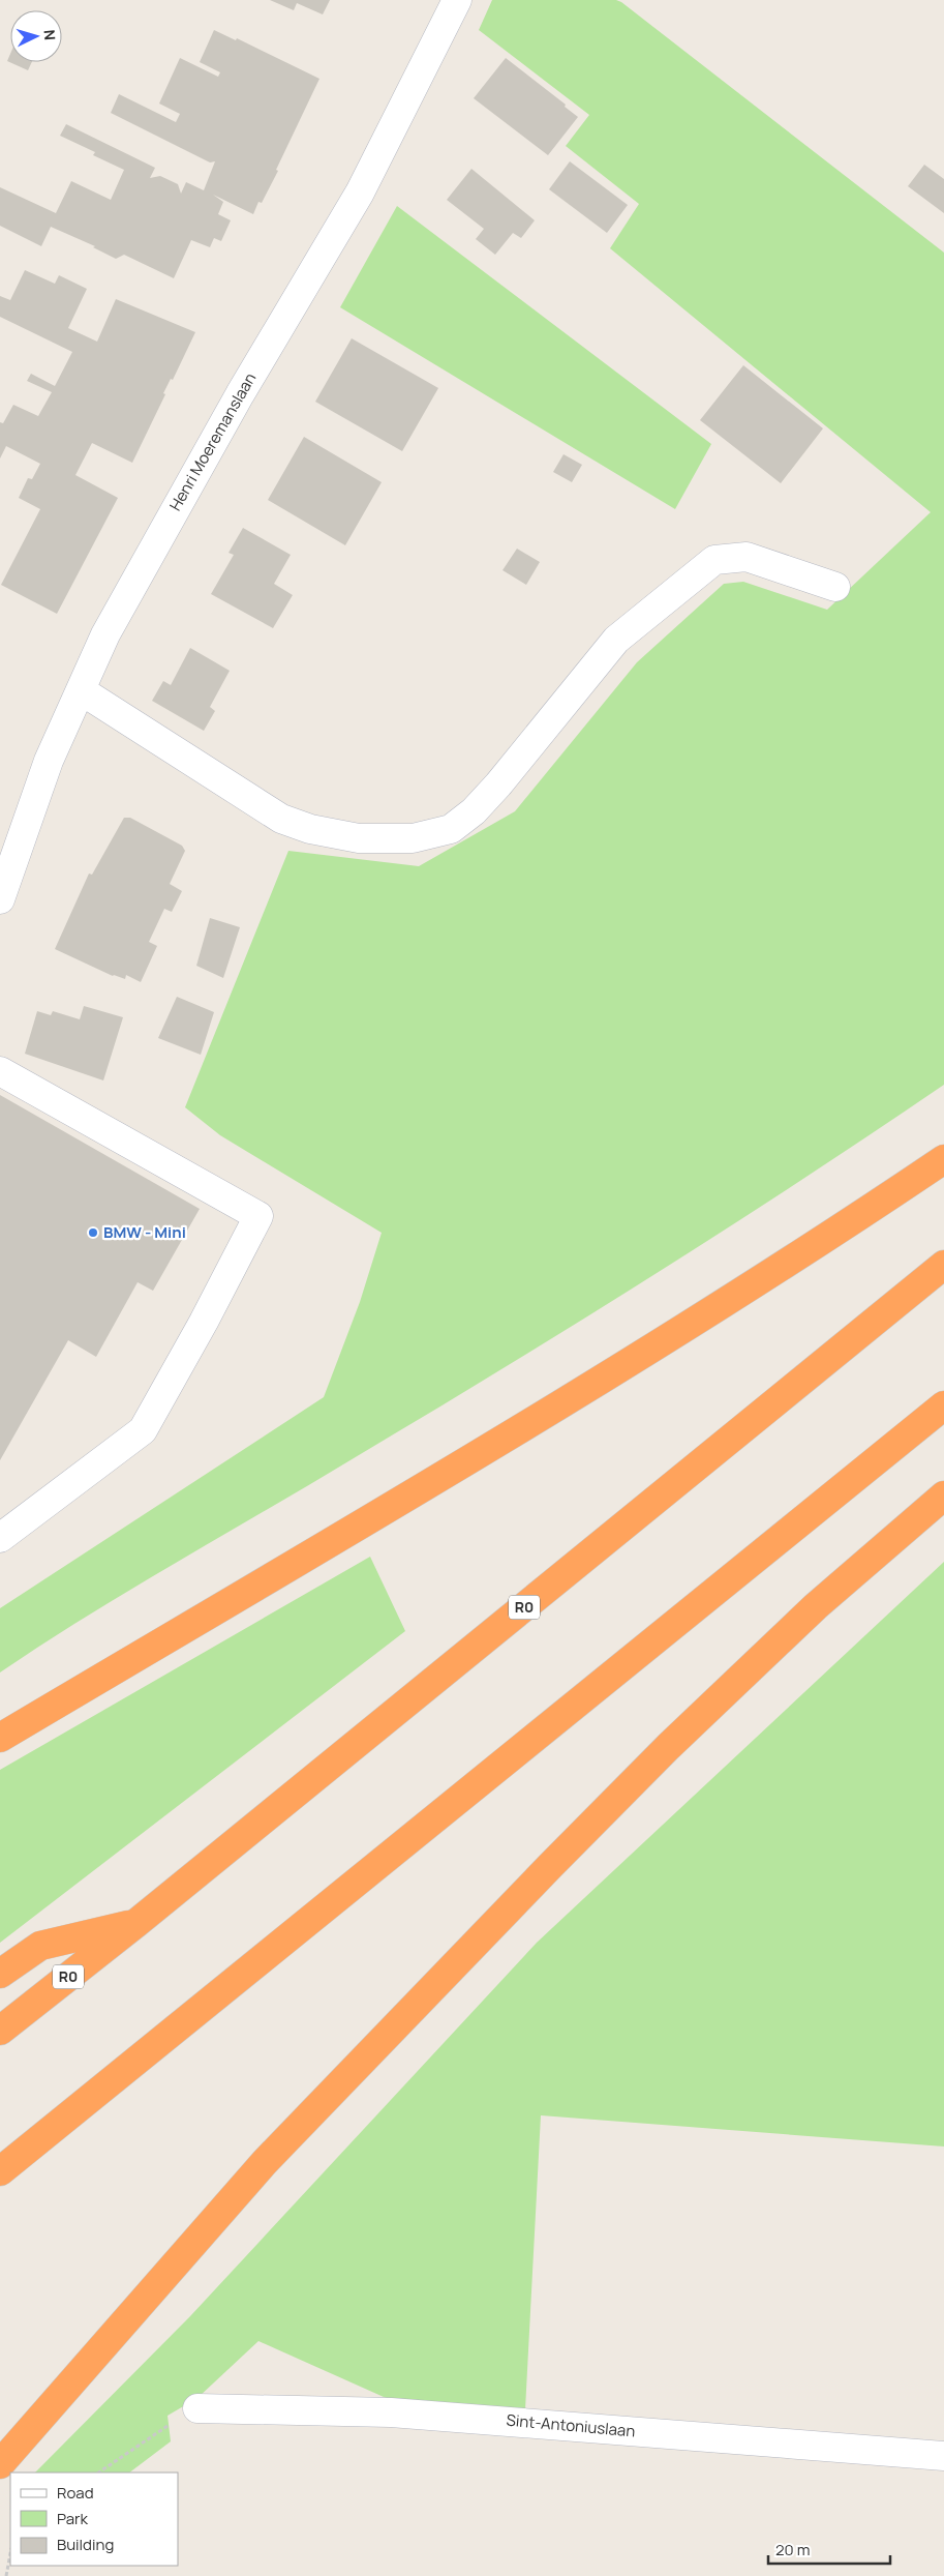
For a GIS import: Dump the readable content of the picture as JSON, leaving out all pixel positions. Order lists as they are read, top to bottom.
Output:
{
  "streets": {
    "highway": ["R0"],
    "street": ["Henri Moeremanslaan", "Sint-Antoniuslaan"]
  },
  "places": ["BMW - Mini"],
  "legend": ["Road", "Park", "Building"],
  "scale_bar": "20 m",
  "north": "right"
}
